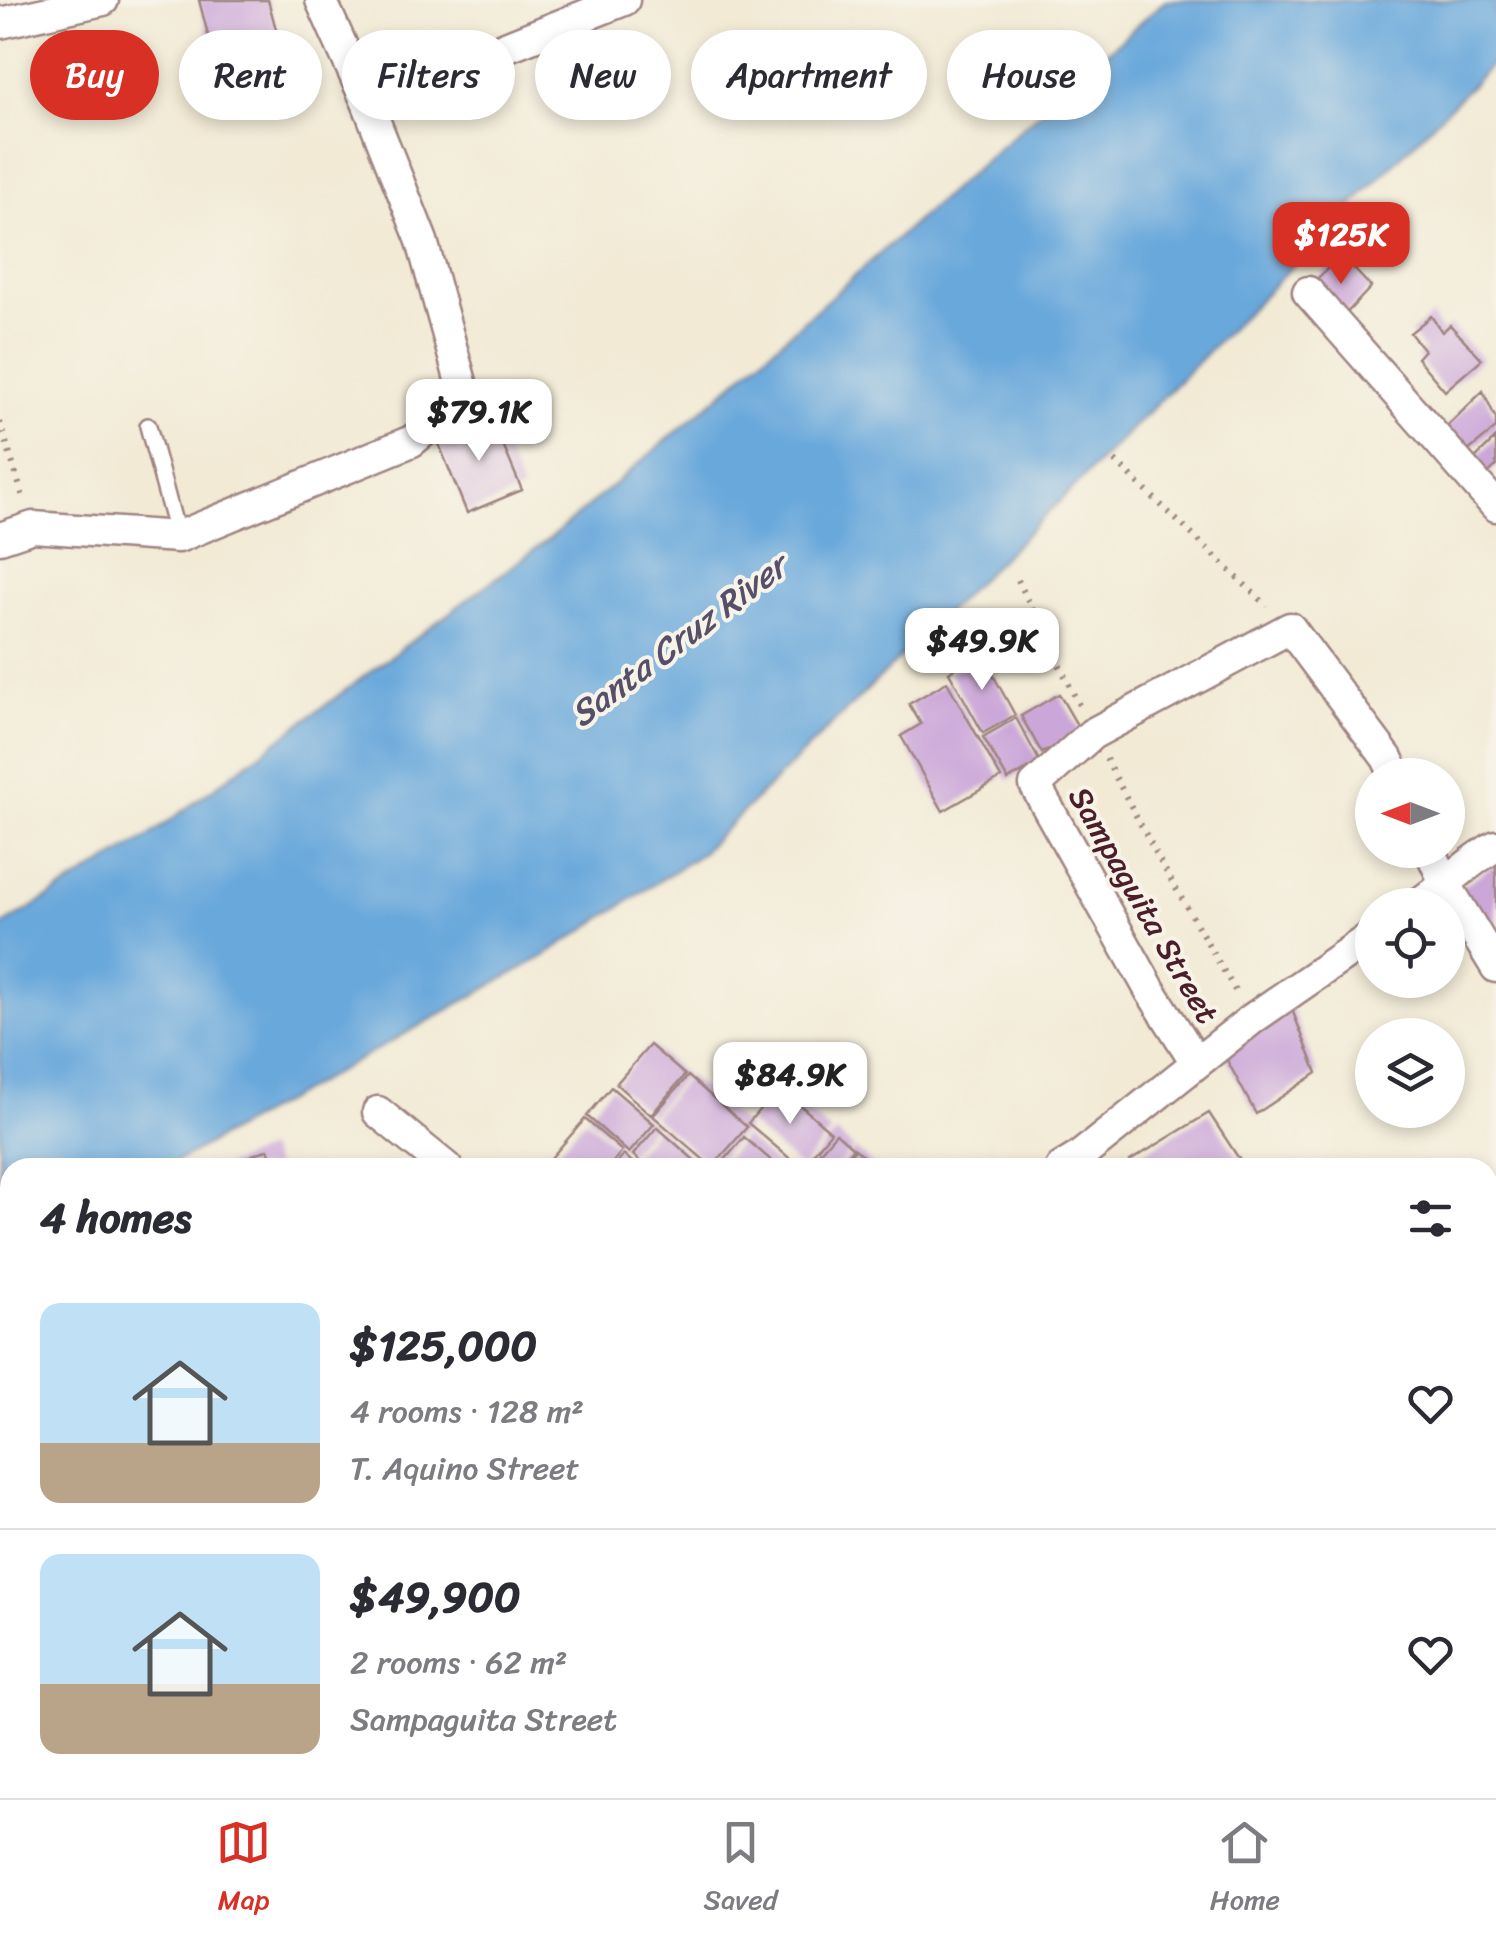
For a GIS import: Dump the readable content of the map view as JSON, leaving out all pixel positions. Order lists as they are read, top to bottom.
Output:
{
  "streets": {
    "street": ["Sampaguita Street"]
  },
  "water": ["Santa Cruz River"],
  "north": "left",
  "page": {
    "chip": [
      "Buy",
      "Rent",
      "Filters",
      "New",
      "Apartment",
      "House"
    ],
    "price": [
      "$125K",
      "$79.1K",
      "$49.9K",
      "$84.9K"
    ],
    "heading": "4 homes",
    "list": [
      {
        "name": "$125,000",
        "note": "4 rooms · 128 m² · T. Aquino Street"
      },
      {
        "name": "$49,900",
        "note": "2 rooms · 62 m² · Sampaguita Street"
      }
    ],
    "tabs": ["Map", "Saved", "Home"]
  }
}
